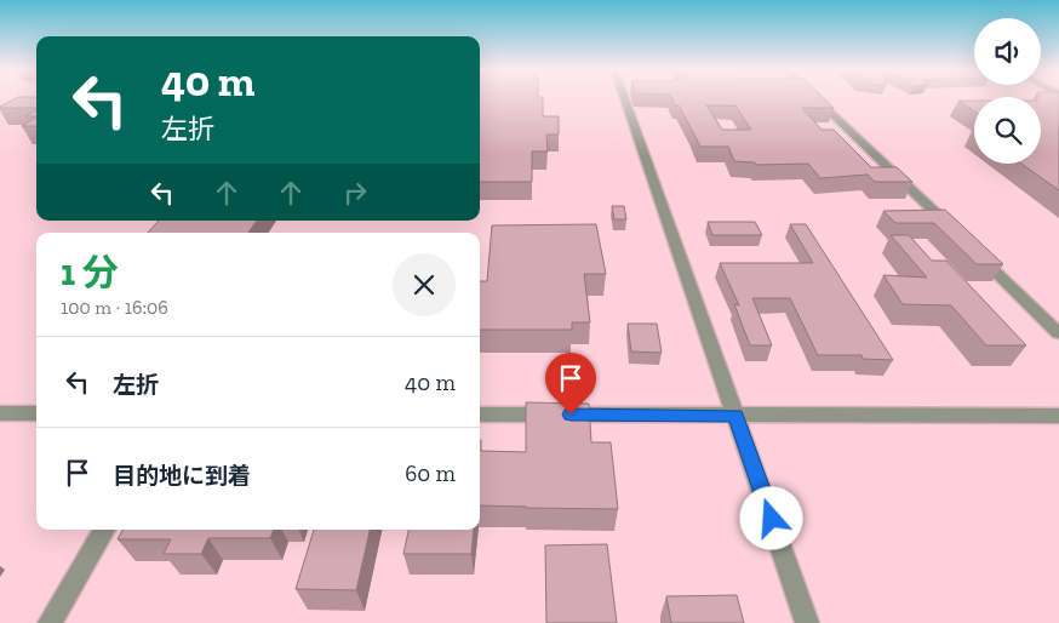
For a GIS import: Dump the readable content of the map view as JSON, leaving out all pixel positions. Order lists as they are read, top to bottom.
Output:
{
  "page": {
    "turn": ["40 m", "左折"],
    "heading": ["1 分", "100 m · 16:06"],
    "list": [
      {
        "name": "左折",
        "value": "40 m"
      },
      {
        "name": "目的地に到着",
        "value": "60 m"
      }
    ]
  }
}
